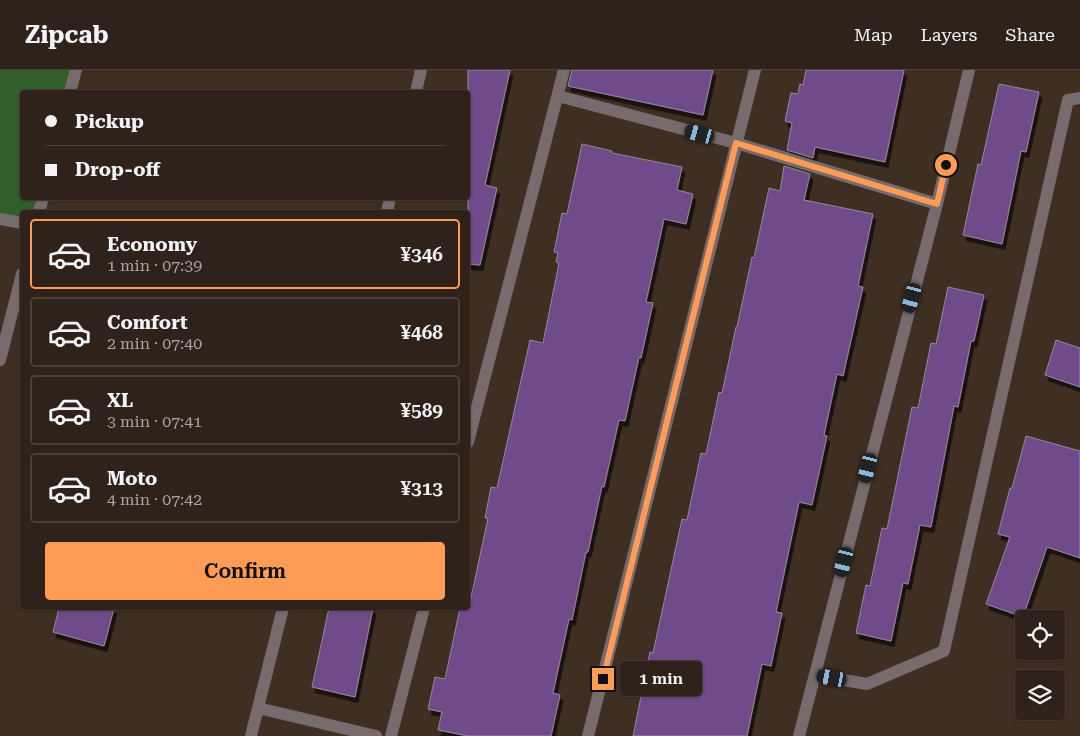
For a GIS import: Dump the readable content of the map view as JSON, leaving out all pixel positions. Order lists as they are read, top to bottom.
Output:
{
  "page": {
    "header": "Zipcab",
    "nav": ["Map", "Layers", "Share"],
    "banner": ["Pickup", "Drop-off"],
    "list": [
      {
        "name": "Economy",
        "note": "1 min · 07:39",
        "value": "¥346"
      },
      {
        "name": "Comfort",
        "note": "2 min · 07:40",
        "value": "¥468"
      },
      {
        "name": "XL",
        "note": "3 min · 07:41",
        "value": "¥589"
      },
      {
        "name": "Moto",
        "note": "4 min · 07:42",
        "value": "¥313"
      }
    ],
    "buttons": "Confirm",
    "bubble": "1 min"
  }
}
